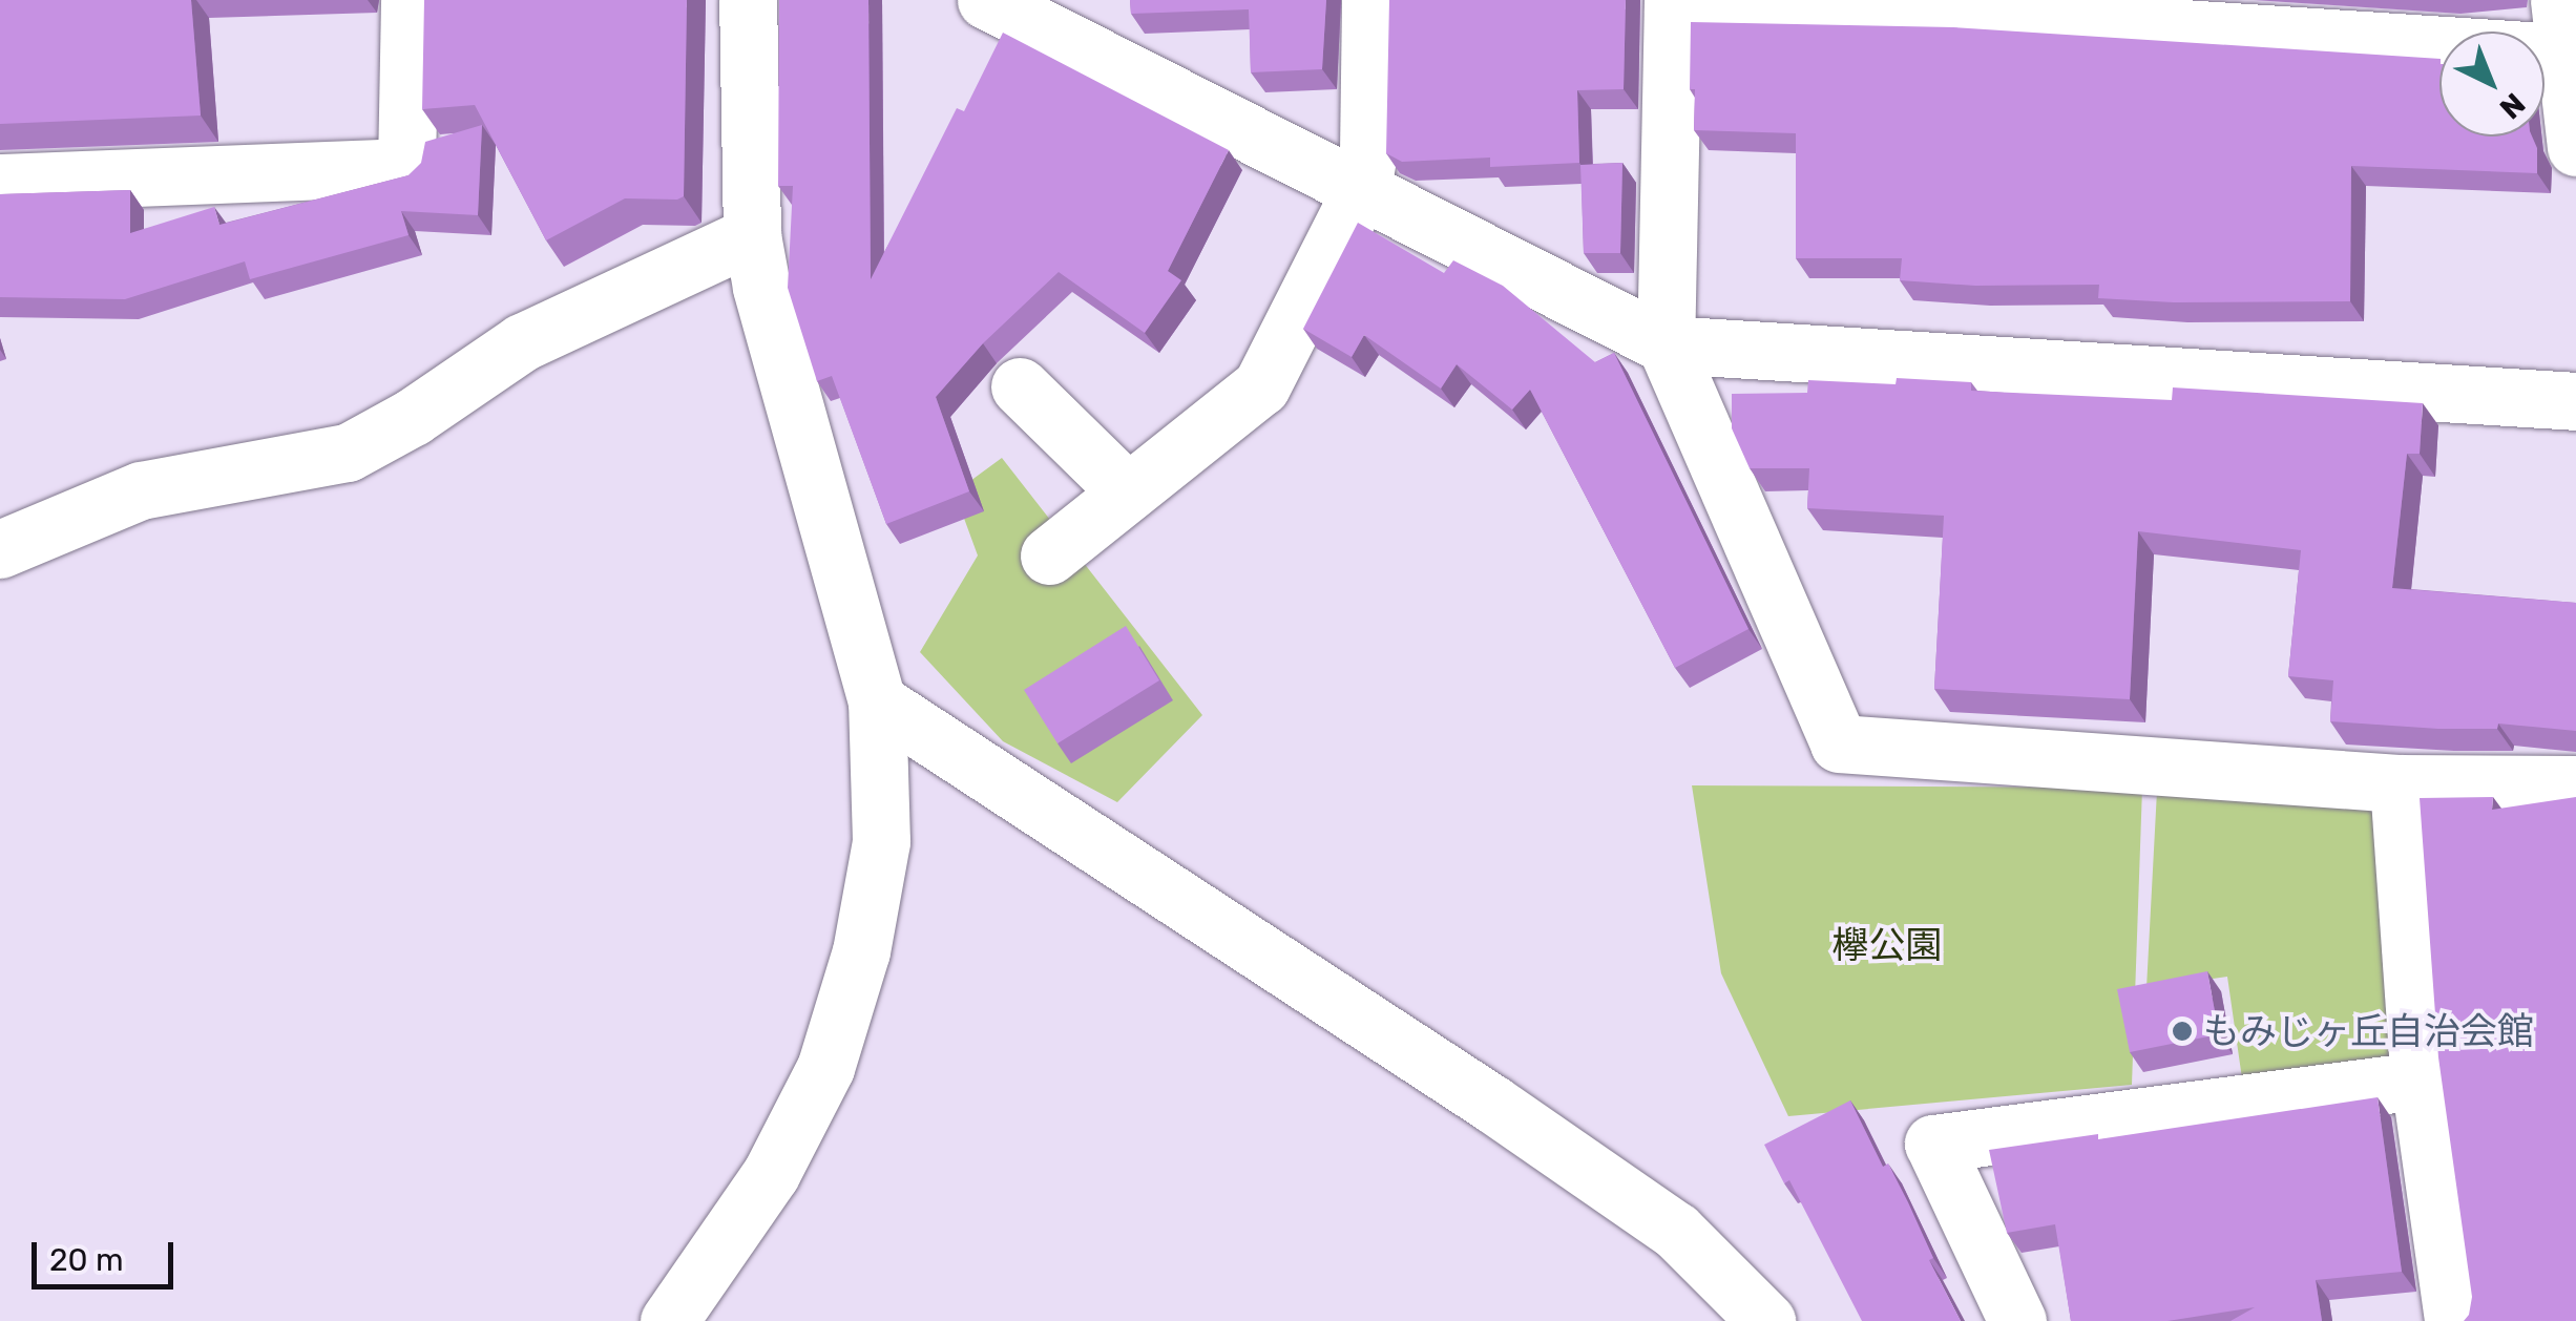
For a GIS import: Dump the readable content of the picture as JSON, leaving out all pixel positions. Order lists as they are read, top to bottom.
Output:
{
  "parks": ["欅公園"],
  "places": ["もみじヶ丘自治会館"],
  "scale_bar": "20 m",
  "north": "bottom right"
}
